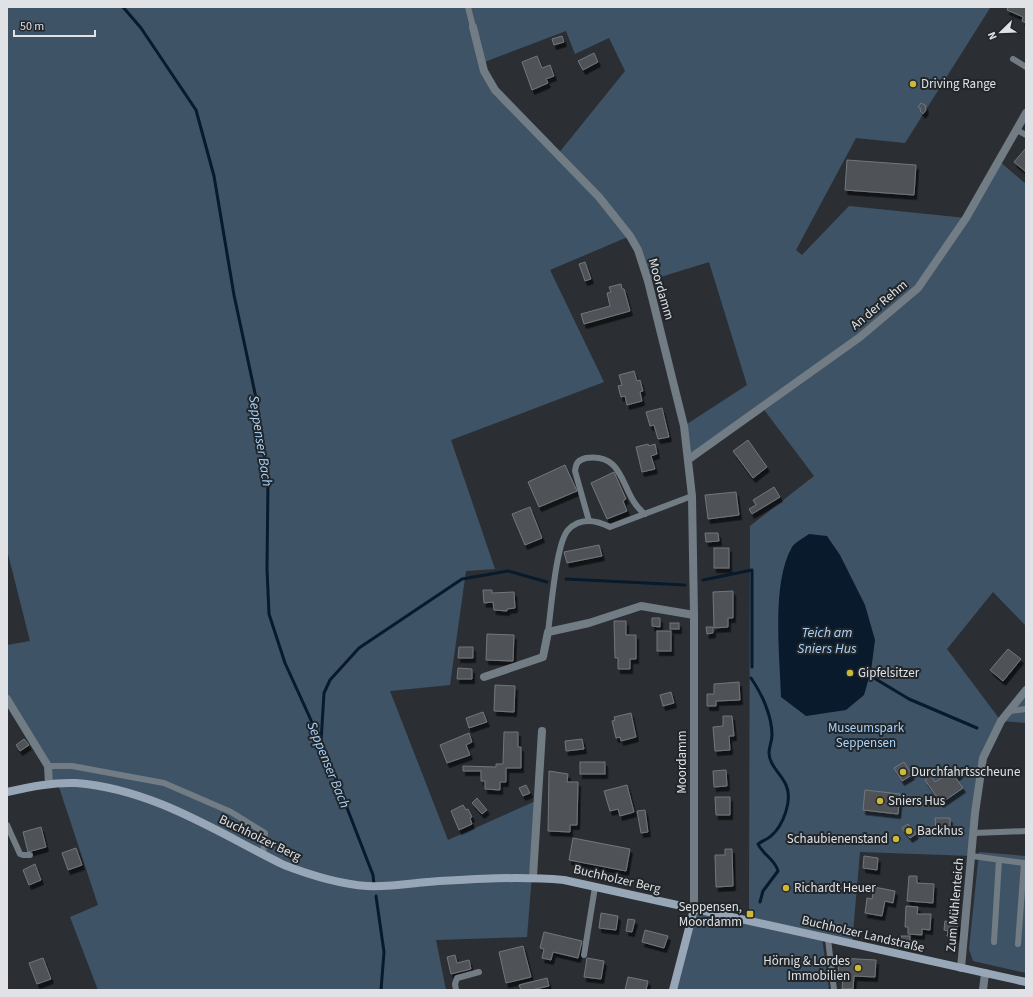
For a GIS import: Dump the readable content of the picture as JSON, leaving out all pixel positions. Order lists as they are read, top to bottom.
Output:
{
  "streets": {
    "main road": ["Buchholzer Berg", "Buchholzer Landstraße"],
    "street": ["Moordamm", "An der Rehm", "Zum Mühlenteich"]
  },
  "crossings": [
    ["Moordamm", "An der Rehm"],
    ["Moordamm", "Buchholzer Berg"],
    ["Moordamm", "Buchholzer Landstraße"],
    ["Buchholzer Berg", "Buchholzer Landstraße"],
    ["Zum Mühlenteich", "Buchholzer Landstraße"]
  ],
  "water": ["Seppenser Bach", "Teich am Sniers Hus"],
  "parks": ["Museumspark Seppensen"],
  "places": {
    "other": [
      "Driving Range",
      "Gipfelsitzer",
      "Durchfahrtsscheune",
      "Sniers Hus",
      "Backhus",
      "Schaubienenstand",
      "Richardt Heuer",
      "Hörnig & Lordes Immobilien"
    ],
    "transit": ["Seppensen, Moordamm"]
  },
  "scale_bar": "50 m",
  "north": "bottom left"
}
